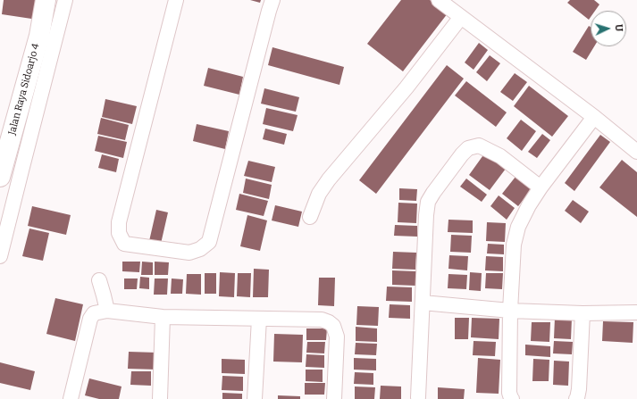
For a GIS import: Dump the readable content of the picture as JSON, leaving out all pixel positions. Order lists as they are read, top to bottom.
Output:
{
  "streets": {
    "street": ["Jalan Raya Sidoarjo 4"]
  },
  "north": "right"
}
